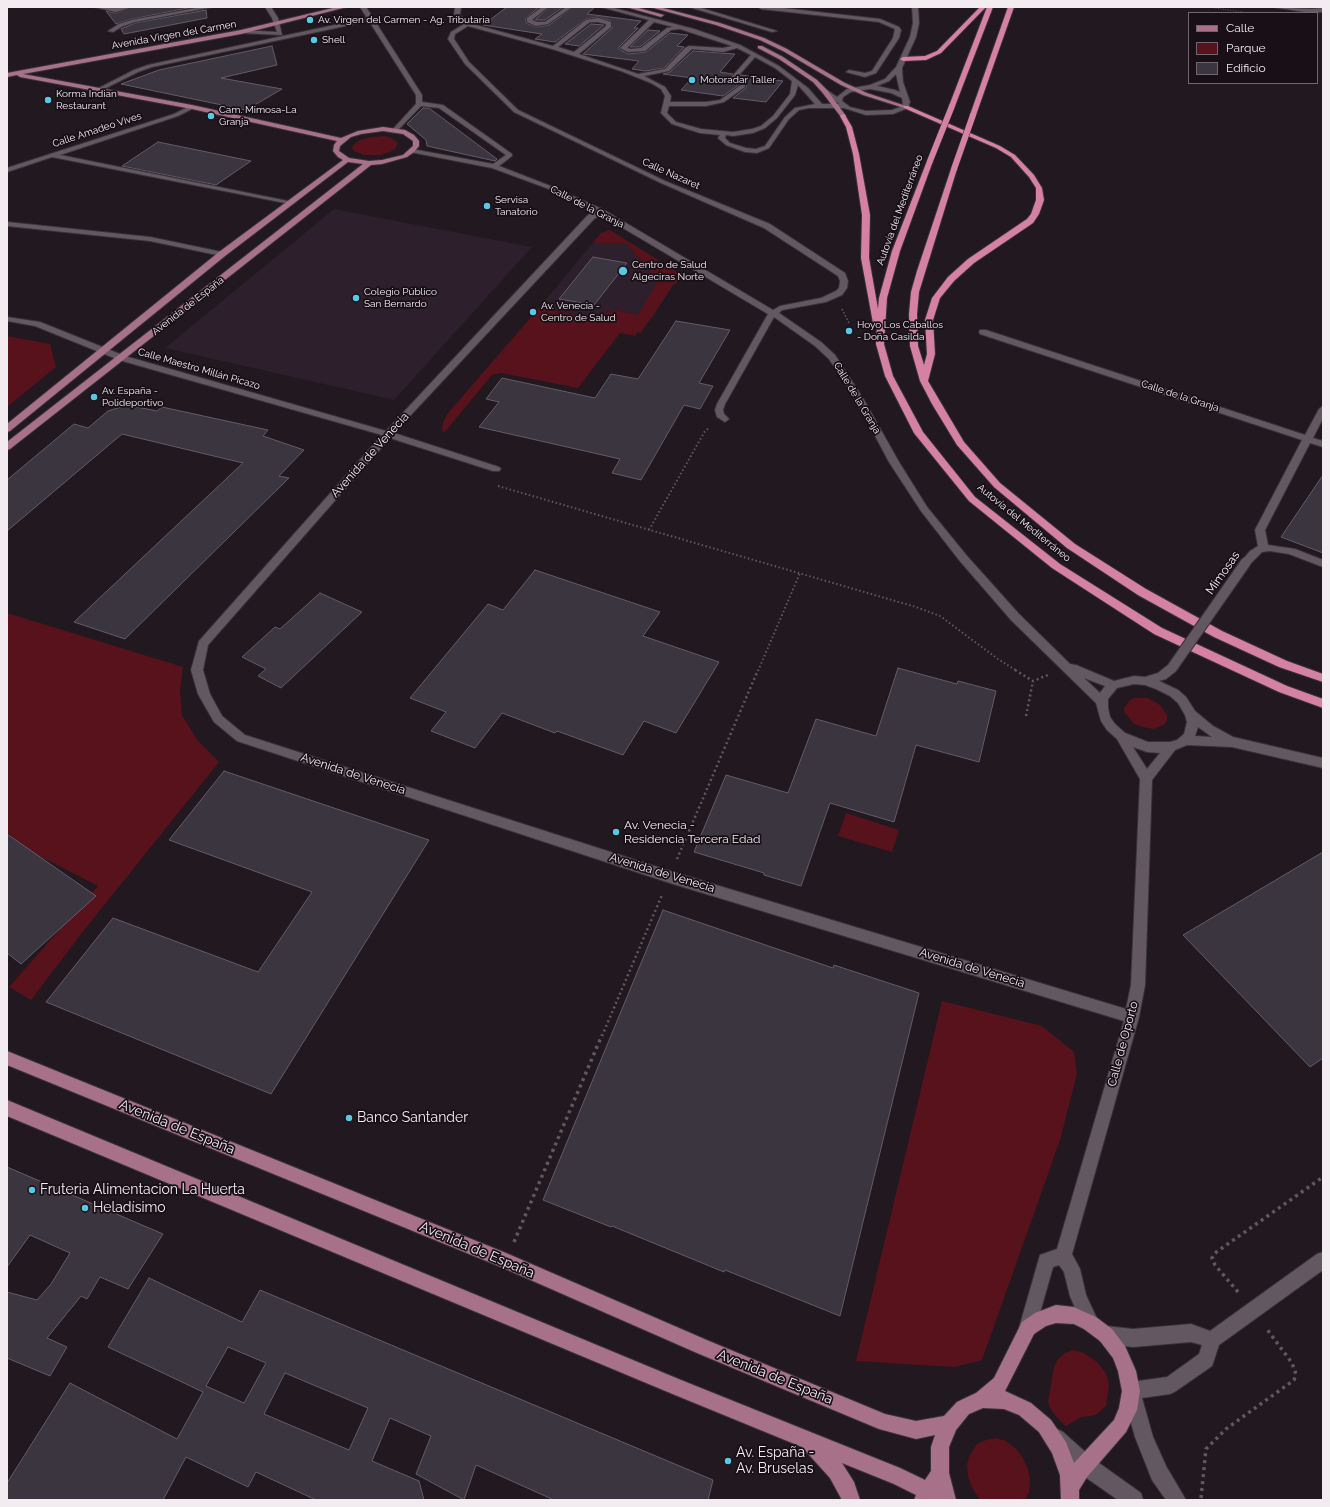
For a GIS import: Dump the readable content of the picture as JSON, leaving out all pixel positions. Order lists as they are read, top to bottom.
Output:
{
  "streets": {
    "highway": ["Autovía del Mediterráneo"],
    "main road": ["Avenida Virgen del Carmen", "Avenida de España"],
    "street": [
      "Calle Amadeo Vives",
      "Calle Nazaret",
      "Calle de la Granja",
      "Calle Maestro Millán Picazo",
      "Avenida de Venecia",
      "Mimosas",
      "Calle de Oporto"
    ]
  },
  "crossings": [
    ["Calle Nazaret", "Calle de la Granja"],
    ["Calle de la Granja", "Avenida de Venecia"],
    ["Calle de la Granja", "Mimosas"],
    ["Avenida de España", "Calle Maestro Millán Picazo"],
    ["Calle Maestro Millán Picazo", "Avenida de Venecia"],
    ["Avenida de Venecia", "Calle de Oporto"]
  ],
  "places": [
    "Av. Virgen del Carmen - Ag. Tributaria",
    "Shell",
    "Motoradar Taller",
    "Korma Indian Restaurant",
    "Cam. Mimosa-La Granja",
    "Servisa Tanatorio",
    "Centro de Salud Algeciras Norte",
    "Colegio Público San Bernardo",
    "Av. Venecia - Centro de Salud",
    "Hoyo Los Caballos - Doña Casilda",
    "Av. España - Polideportivo",
    "Av. Venecia - Residencia Tercera Edad",
    "Banco Santander",
    "Fruteria Alimentacion La Huerta",
    "Heladísimo",
    "Av. España - Av. Bruselas"
  ],
  "legend": ["Calle", "Parque", "Edificio"]
}
